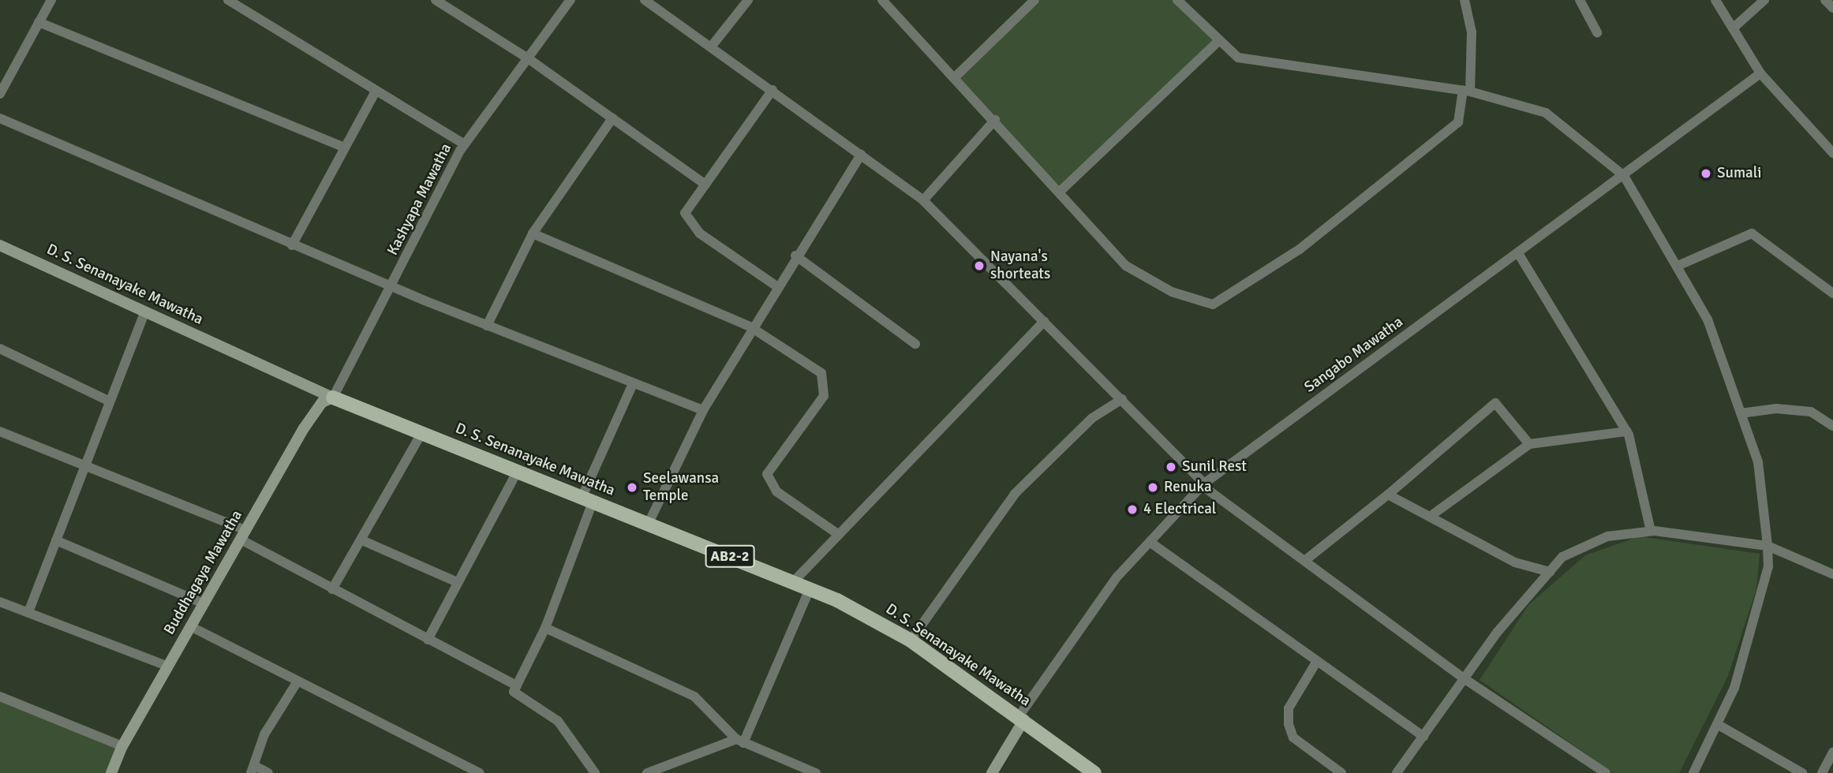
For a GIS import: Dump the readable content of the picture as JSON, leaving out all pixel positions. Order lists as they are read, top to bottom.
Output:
{
  "streets": {
    "main road": ["D. S. Senanayake Mawatha", "AB2-2", "Buddhagaya Mawatha"],
    "street": ["Kashyapa Mawatha", "Sangabo Mawatha"]
  },
  "crossings": [
    ["Kashyapa Mawatha", "D. S. Senanayake Mawatha"],
    ["Kashyapa Mawatha", "Buddhagaya Mawatha"],
    ["D. S. Senanayake Mawatha", "Sangabo Mawatha"],
    ["D. S. Senanayake Mawatha", "Buddhagaya Mawatha"]
  ],
  "places": [
    "Sumali",
    "Nayana's shorteats",
    "Sunil Rest",
    "Seelawansa Temple",
    "Renuka",
    "4 Electrical"
  ]
}
